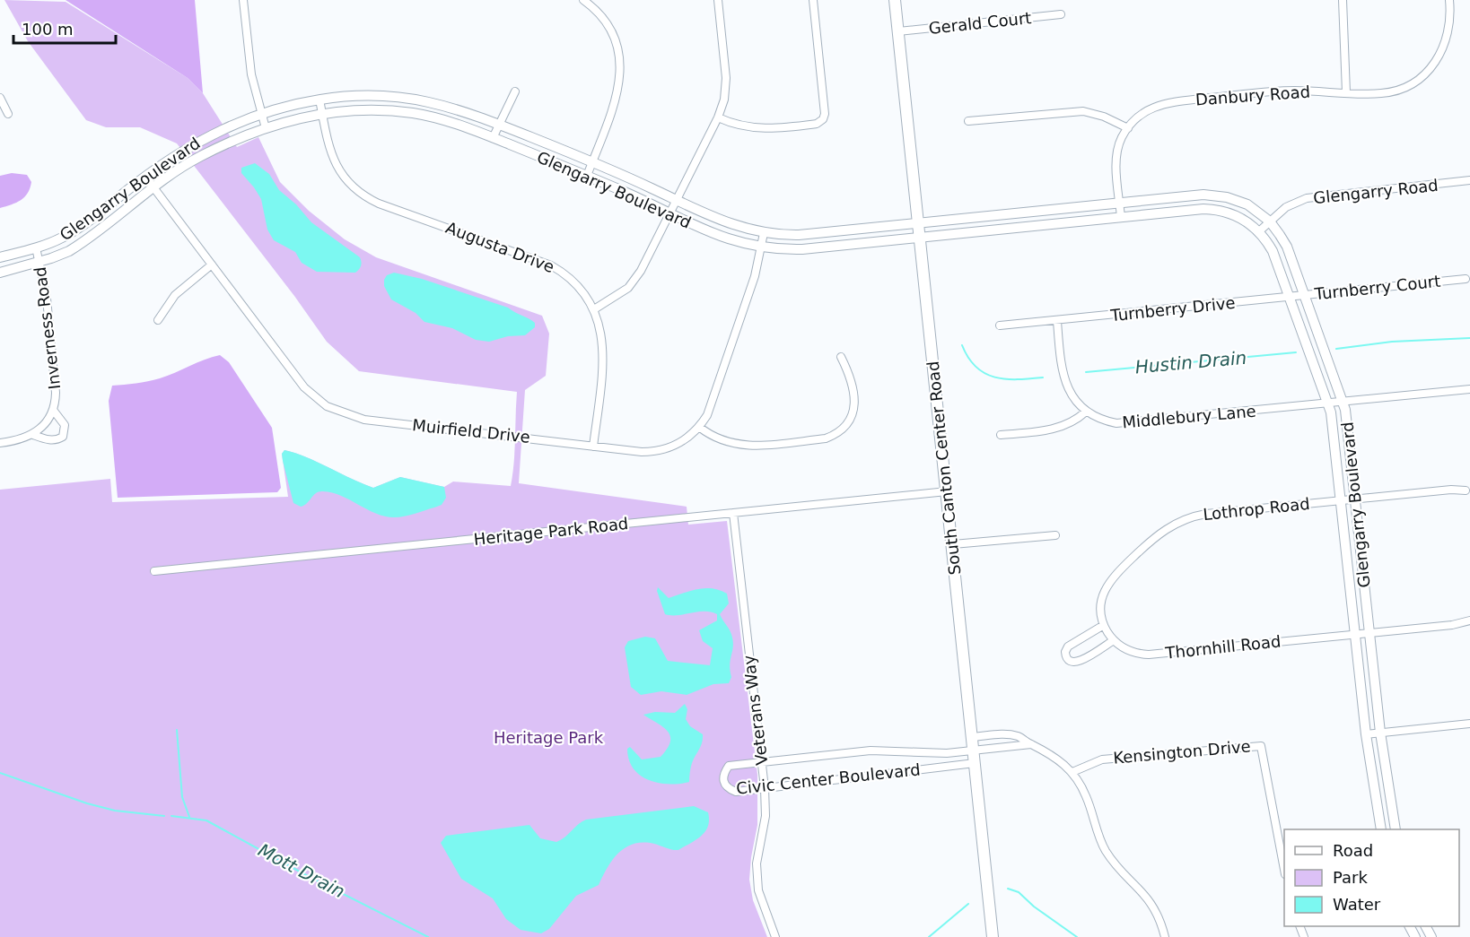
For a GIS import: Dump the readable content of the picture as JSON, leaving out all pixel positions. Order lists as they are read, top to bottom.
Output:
{
  "streets": {
    "main road": ["South Canton Center Road"],
    "street": [
      "Gerald Court",
      "Danbury Road",
      "Glengarry Boulevard",
      "Glengarry Road",
      "Augusta Drive",
      "Turnberry Court",
      "Turnberry Drive",
      "Inverness Road",
      "Middlebury Lane",
      "Muirfield Drive",
      "Lothrop Road",
      "Heritage Park Road",
      "Thornhill Road",
      "Veterans Way",
      "Kensington Drive",
      "Civic Center Boulevard"
    ]
  },
  "crossings": [
    ["Gerald Court", "South Canton Center Road"],
    ["Danbury Road", "Glengarry Boulevard"],
    ["Glengarry Boulevard", "Glengarry Road"],
    ["Glengarry Boulevard", "Augusta Drive"],
    ["Glengarry Boulevard", "Turnberry Court"],
    ["Glengarry Boulevard", "Turnberry Drive"],
    ["Glengarry Boulevard", "Inverness Road"],
    ["Glengarry Boulevard", "Middlebury Lane"],
    ["Glengarry Boulevard", "Muirfield Drive"],
    ["Glengarry Boulevard", "South Canton Center Road"],
    ["Glengarry Boulevard", "Lothrop Road"],
    ["Glengarry Boulevard", "Thornhill Road"],
    ["Augusta Drive", "Muirfield Drive"],
    ["Turnberry Court", "Turnberry Drive"],
    ["Turnberry Drive", "Middlebury Lane"],
    ["South Canton Center Road", "Heritage Park Road"],
    ["South Canton Center Road", "Civic Center Boulevard"],
    ["Heritage Park Road", "Veterans Way"],
    ["Veterans Way", "Civic Center Boulevard"]
  ],
  "water": ["Hustin Drain", "Mott Drain"],
  "parks": ["Heritage Park"],
  "legend": ["Road", "Park", "Water"],
  "scale_bar": "100 m"
}
